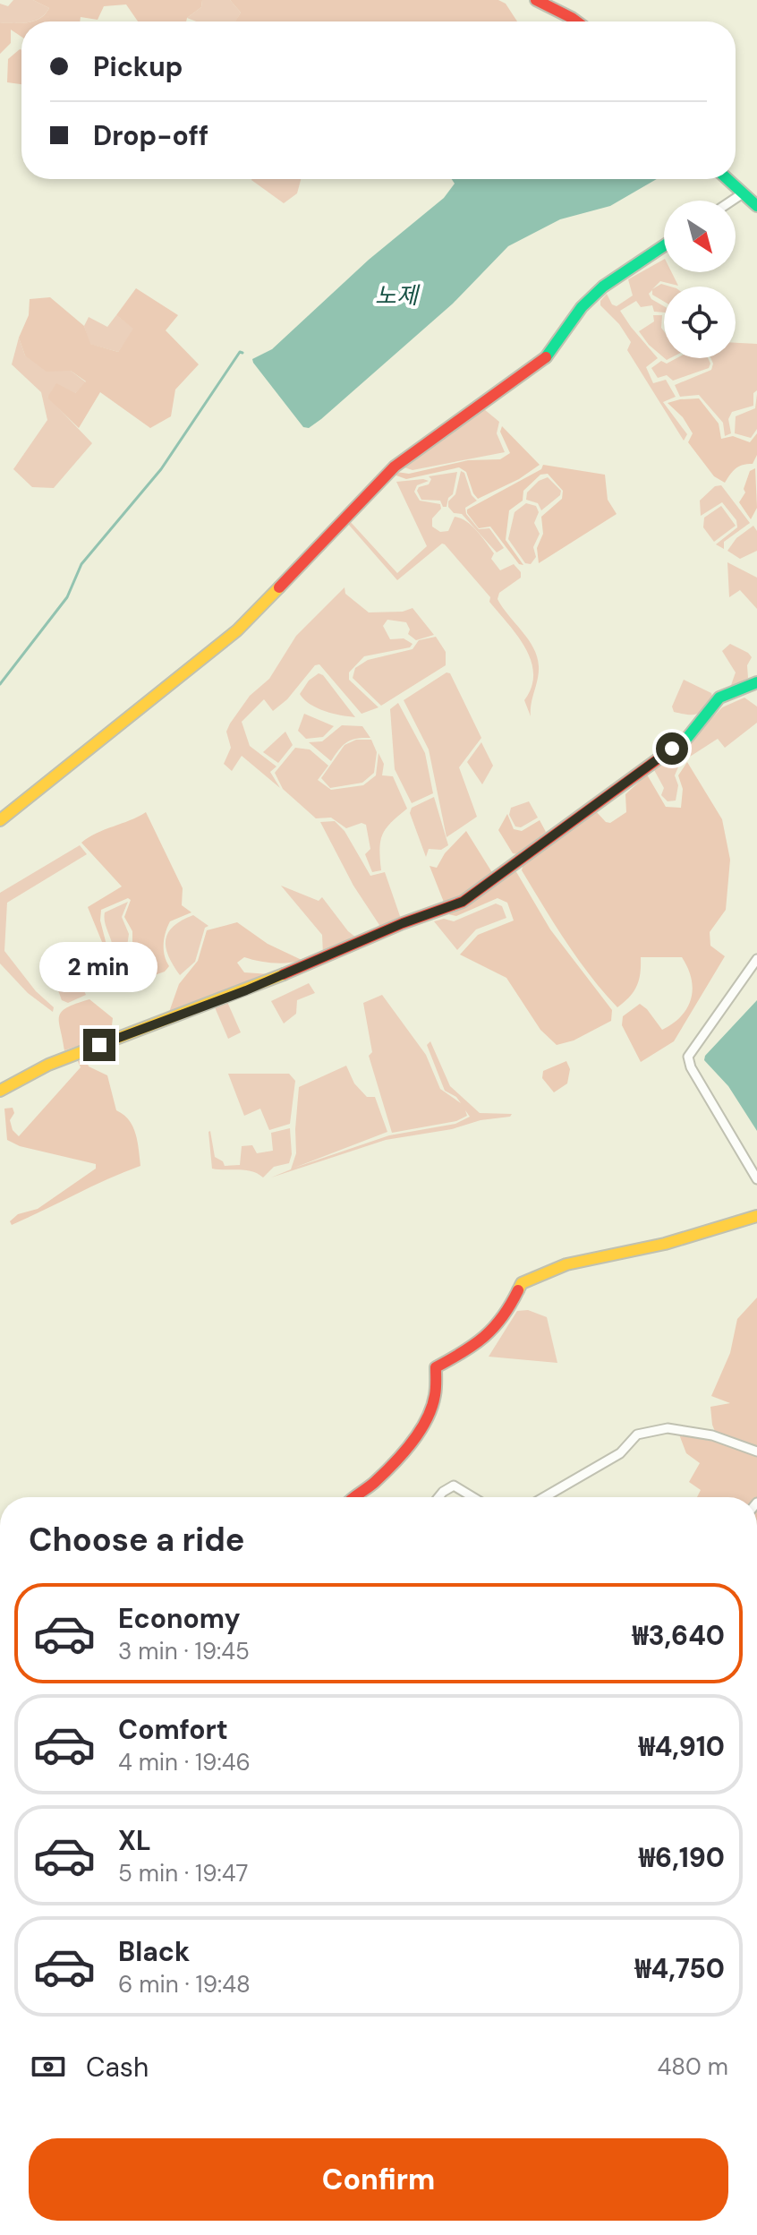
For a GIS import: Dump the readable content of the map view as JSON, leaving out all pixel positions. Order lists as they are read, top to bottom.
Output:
{
  "water": ["노제"],
  "north": "bottom right",
  "page": {
    "banner": ["Pickup", "Drop-off"],
    "bubble": "2 min",
    "heading": "Choose a ride",
    "list": [
      {
        "name": "Economy",
        "note": "3 min · 19:45",
        "value": "₩3,640"
      },
      {
        "name": "Comfort",
        "note": "4 min · 19:46",
        "value": "₩4,910"
      },
      {
        "name": "XL",
        "note": "5 min · 19:47",
        "value": "₩6,190"
      },
      {
        "name": "Black",
        "note": "6 min · 19:48",
        "value": "₩4,750"
      }
    ],
    "pay": ["Cash", "480 m"],
    "buttons": "Confirm"
  }
}
